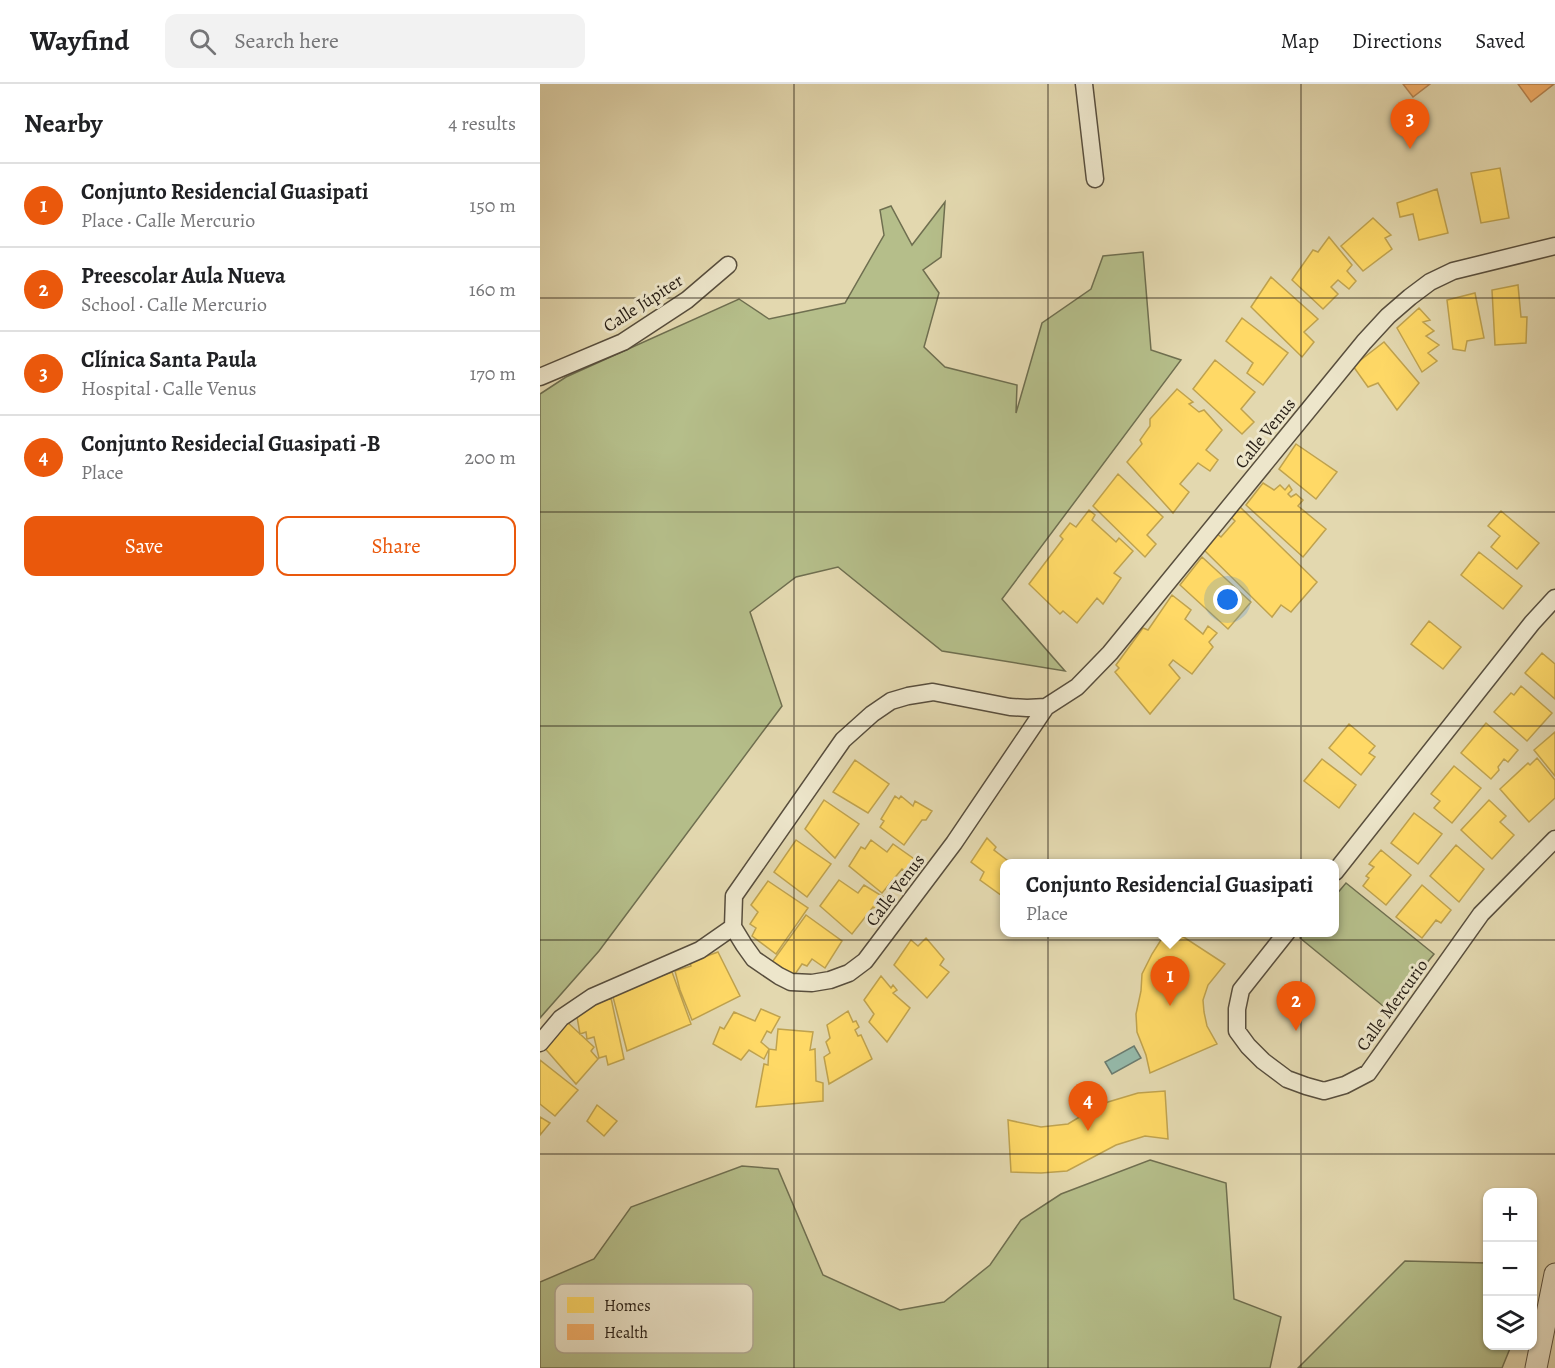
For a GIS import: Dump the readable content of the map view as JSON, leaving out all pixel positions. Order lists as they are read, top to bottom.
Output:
{
  "streets": {
    "street": ["Calle Júpiter", "Calle Venus", "Calle Mercurio"]
  },
  "legend": ["Homes", "Health"],
  "page": {
    "header": "Wayfind",
    "search": "Search here",
    "nav": ["Map", "Directions", "Saved"],
    "heading": ["Nearby", "4 results"],
    "pins": [
      "3",
      "1",
      "2",
      "4"
    ],
    "list": [
      {
        "mark": "1",
        "name": "Conjunto Residencial Guasipati",
        "note": "Place · Calle Mercurio",
        "value": "150 m"
      },
      {
        "mark": "2",
        "name": "Preescolar Aula Nueva",
        "note": "School · Calle Mercurio",
        "value": "160 m"
      },
      {
        "mark": "3",
        "name": "Clínica Santa Paula",
        "note": "Hospital · Calle Venus",
        "value": "170 m"
      },
      {
        "mark": "4",
        "name": "Conjunto Residecial Guasipati -B",
        "note": "Place",
        "value": "200 m"
      }
    ],
    "buttons": ["Save", "Share"],
    "popup": ["Conjunto Residencial Guasipati", "Place"],
    "map_buttons": ["+", "−"]
  }
}
